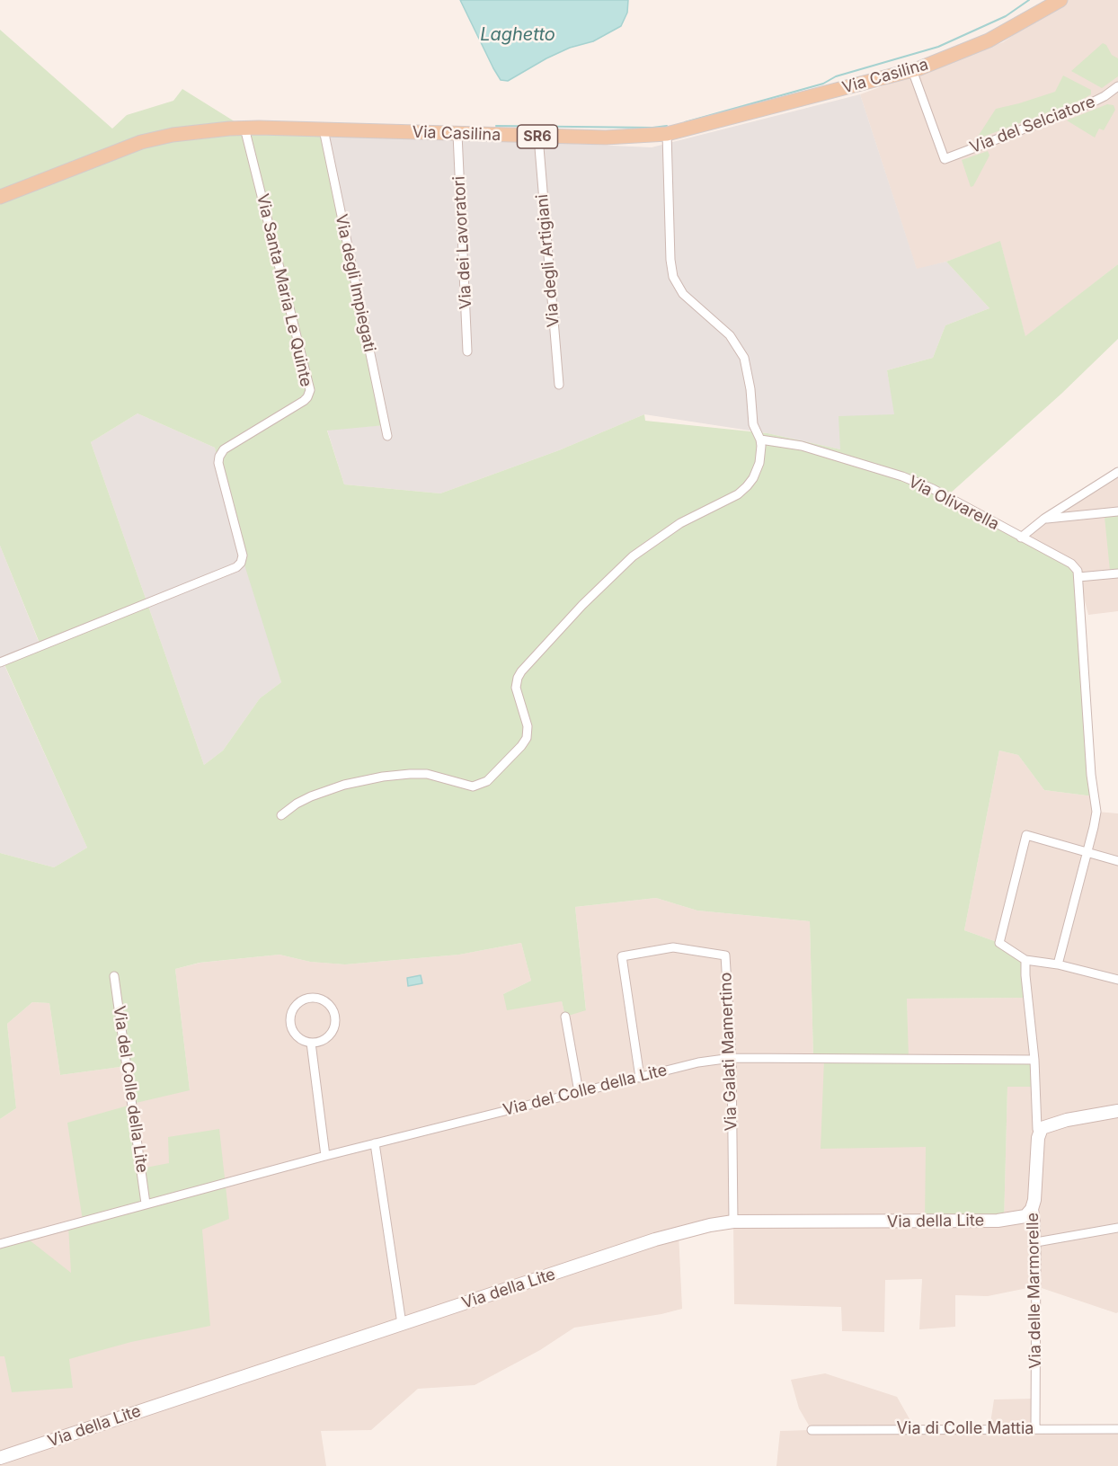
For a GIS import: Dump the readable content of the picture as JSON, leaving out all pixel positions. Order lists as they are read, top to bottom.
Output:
{
  "streets": {
    "main road": ["Via Casilina", "SR6"],
    "street": [
      "Via del Selciatore",
      "Via dei Lavoratori",
      "Via degli Artigiani",
      "Via degli Impiegati",
      "Via Santa Maria Le Quinte",
      "Via Olivarella",
      "Via Galati Mamertino",
      "Via del Colle della Lite",
      "Via della Lite",
      "Via delle Marmorelle",
      "Via di Colle Mattia"
    ]
  },
  "crossings": [
    ["Via Casilina", "Via del Selciatore"],
    ["Via Casilina", "Via dei Lavoratori"],
    ["Via Casilina", "Via degli Artigiani"],
    ["Via Casilina", "Via degli Impiegati"],
    ["Via Casilina", "Via Santa Maria Le Quinte"],
    ["Via Galati Mamertino", "Via del Colle della Lite"],
    ["Via Galati Mamertino", "Via della Lite"],
    ["Via del Colle della Lite", "Via delle Marmorelle"],
    ["Via della Lite", "Via delle Marmorelle"],
    ["Via delle Marmorelle", "Via di Colle Mattia"]
  ],
  "water": ["Laghetto"]
}
